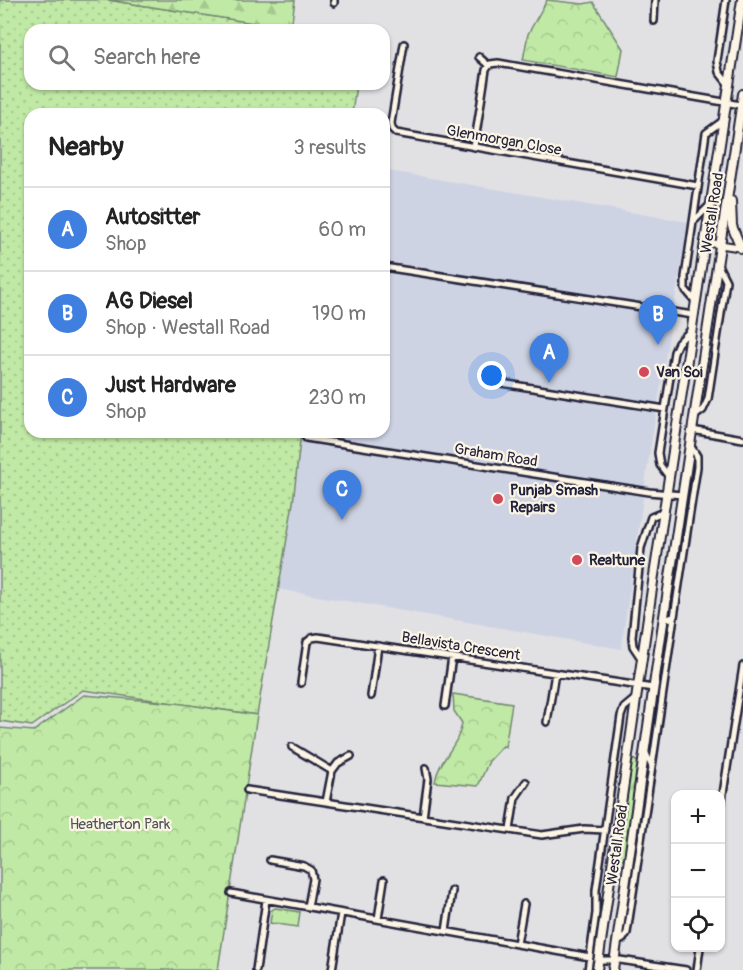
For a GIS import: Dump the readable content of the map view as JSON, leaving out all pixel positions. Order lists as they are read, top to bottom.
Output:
{
  "streets": {
    "main road": ["Westall Road"],
    "street": ["Glenmorgan Close", "Graham Road", "Bellavista Crescent"]
  },
  "crossings": [
    ["Glenmorgan Close", "Westall Road"],
    ["Westall Road", "Graham Road"],
    ["Westall Road", "Bellavista Crescent"]
  ],
  "parks": ["Heatherton Park"],
  "places": ["Van Soi", "Punjab Smash Repairs", "Realtune"],
  "page": {
    "search": "Search here",
    "heading": ["Nearby", "3 results"],
    "list": [
      {
        "mark": "A",
        "name": "Autositter",
        "note": "Shop",
        "value": "60 m"
      },
      {
        "mark": "B",
        "name": "AG Diesel",
        "note": "Shop · Westall Road",
        "value": "190 m"
      },
      {
        "mark": "C",
        "name": "Just Hardware",
        "note": "Shop",
        "value": "230 m"
      }
    ],
    "pins": ["B", "A", "C"],
    "map_buttons": ["+", "−"]
  }
}
